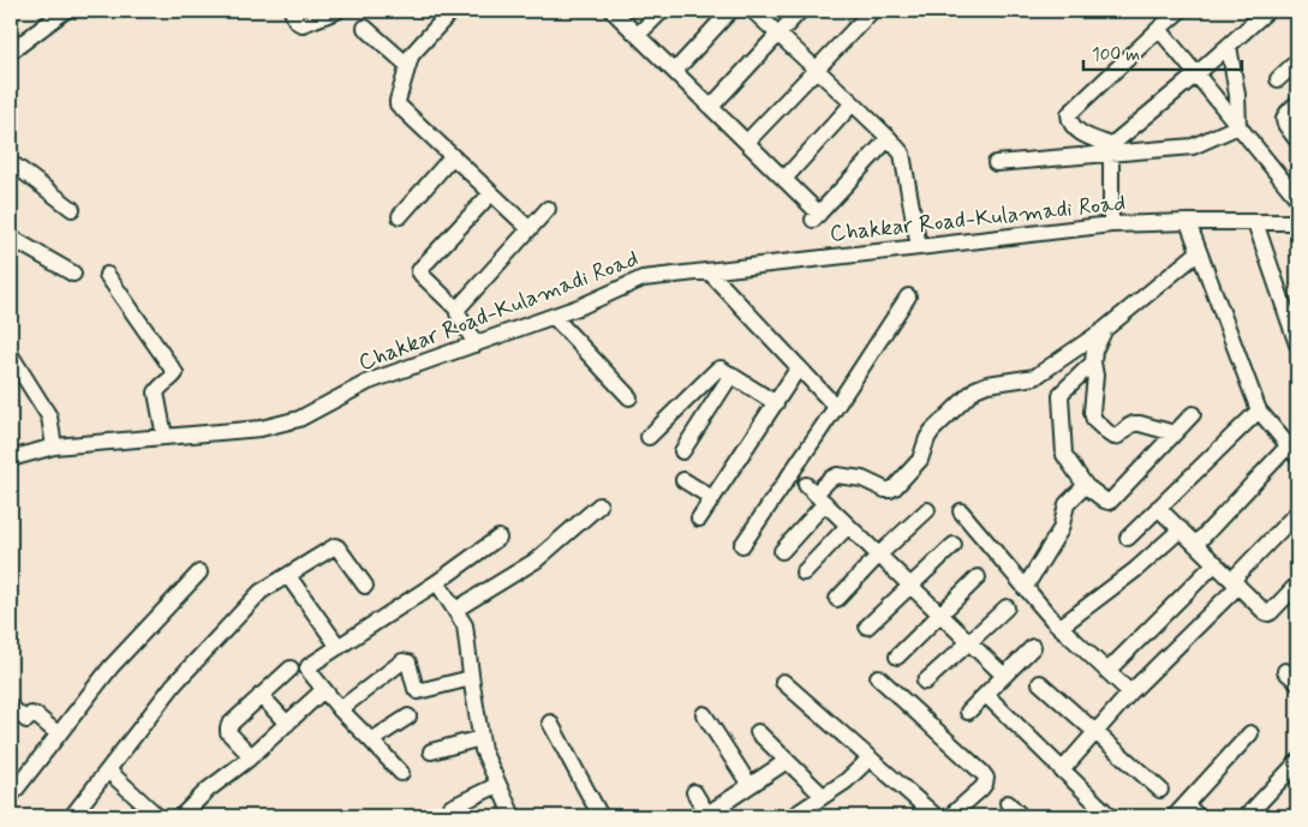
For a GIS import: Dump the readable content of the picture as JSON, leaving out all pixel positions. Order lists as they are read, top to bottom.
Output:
{
  "streets": {
    "street": ["Chakkar Road-Kulamadi Road"]
  },
  "scale_bar": "100 m"
}
